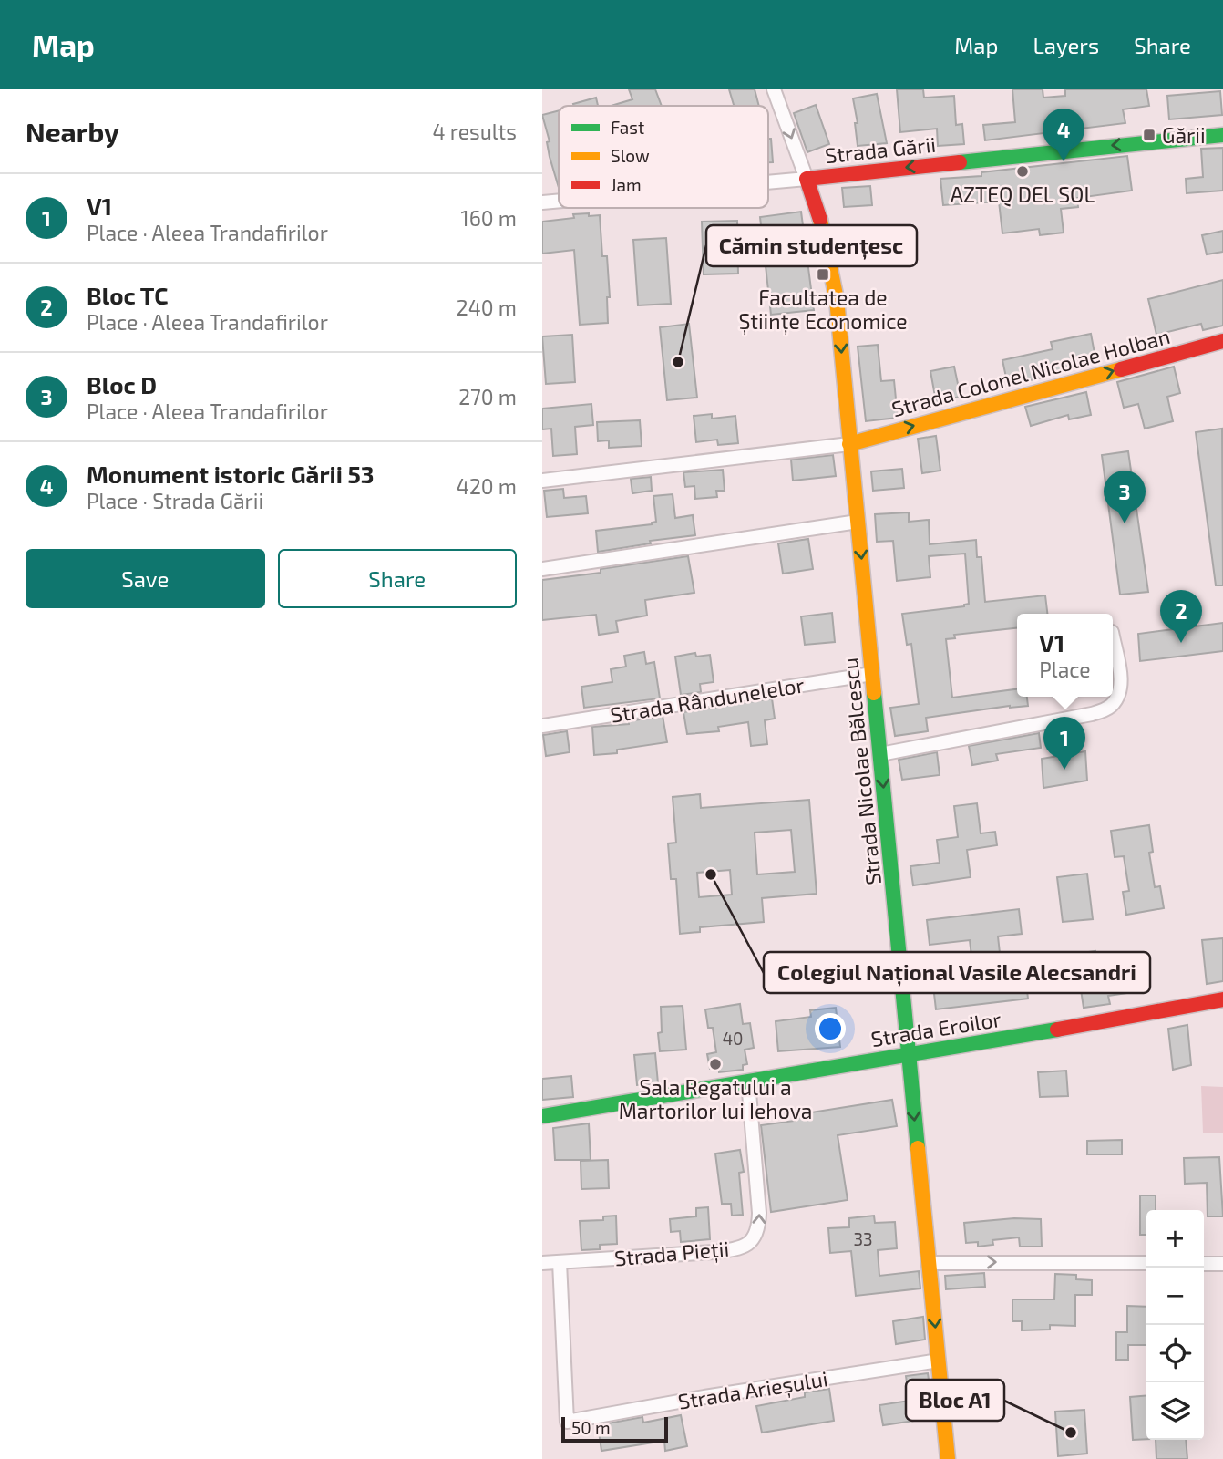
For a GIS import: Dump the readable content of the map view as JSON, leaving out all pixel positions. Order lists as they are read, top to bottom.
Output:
{
  "streets": {
    "main road": [
      "Strada Gării",
      "Strada Colonel Nicolae Holban",
      "Strada Nicolae Bălcescu",
      "Strada Eroilor"
    ],
    "street": ["Strada Rândunelelor", "Strada Pieții", "Strada Arieșului"]
  },
  "crossings": [
    ["Strada Gării", "Strada Nicolae Bălcescu"],
    ["Strada Colonel Nicolae Holban", "Strada Nicolae Bălcescu"],
    ["Strada Rândunelelor", "Strada Nicolae Bălcescu"],
    ["Strada Nicolae Bălcescu", "Strada Eroilor"],
    ["Strada Nicolae Bălcescu", "Strada Arieșului"],
    ["Strada Eroilor", "Strada Pieții"],
    ["Strada Pieții", "Strada Arieșului"]
  ],
  "one_way": ["Strada Gării", "Strada Colonel Nicolae Holban", "Strada Nicolae Bălcescu"],
  "places": {
    "transit": ["Gării", "Facultatea de Științe Economice"],
    "other": [
      "AZTEQ DEL SOL",
      "Cămin studențesc",
      "Colegiul Național Vasile Alecsandri",
      "Sala Regatului a Martorilor lui Iehova",
      "Bloc A1"
    ]
  },
  "house_numbers": ["40", "33"],
  "legend": ["Fast", "Slow", "Jam"],
  "scale_bar": "50 m",
  "page": {
    "header": "Map",
    "nav": ["Map", "Layers", "Share"],
    "heading": ["Nearby", "4 results"],
    "pins": [
      "4",
      "3",
      "2",
      "1"
    ],
    "list": [
      {
        "mark": "1",
        "name": "V1",
        "note": "Place · Aleea Trandafirilor",
        "value": "160 m"
      },
      {
        "mark": "2",
        "name": "Bloc TC",
        "note": "Place · Aleea Trandafirilor",
        "value": "240 m"
      },
      {
        "mark": "3",
        "name": "Bloc D",
        "note": "Place · Aleea Trandafirilor",
        "value": "270 m"
      },
      {
        "mark": "4",
        "name": "Monument istoric Gării 53",
        "note": "Place · Strada Gării",
        "value": "420 m"
      }
    ],
    "buttons": ["Save", "Share"],
    "popup": ["V1", "Place"],
    "map_buttons": ["+", "−"],
    "scale": "50 m"
  }
}
